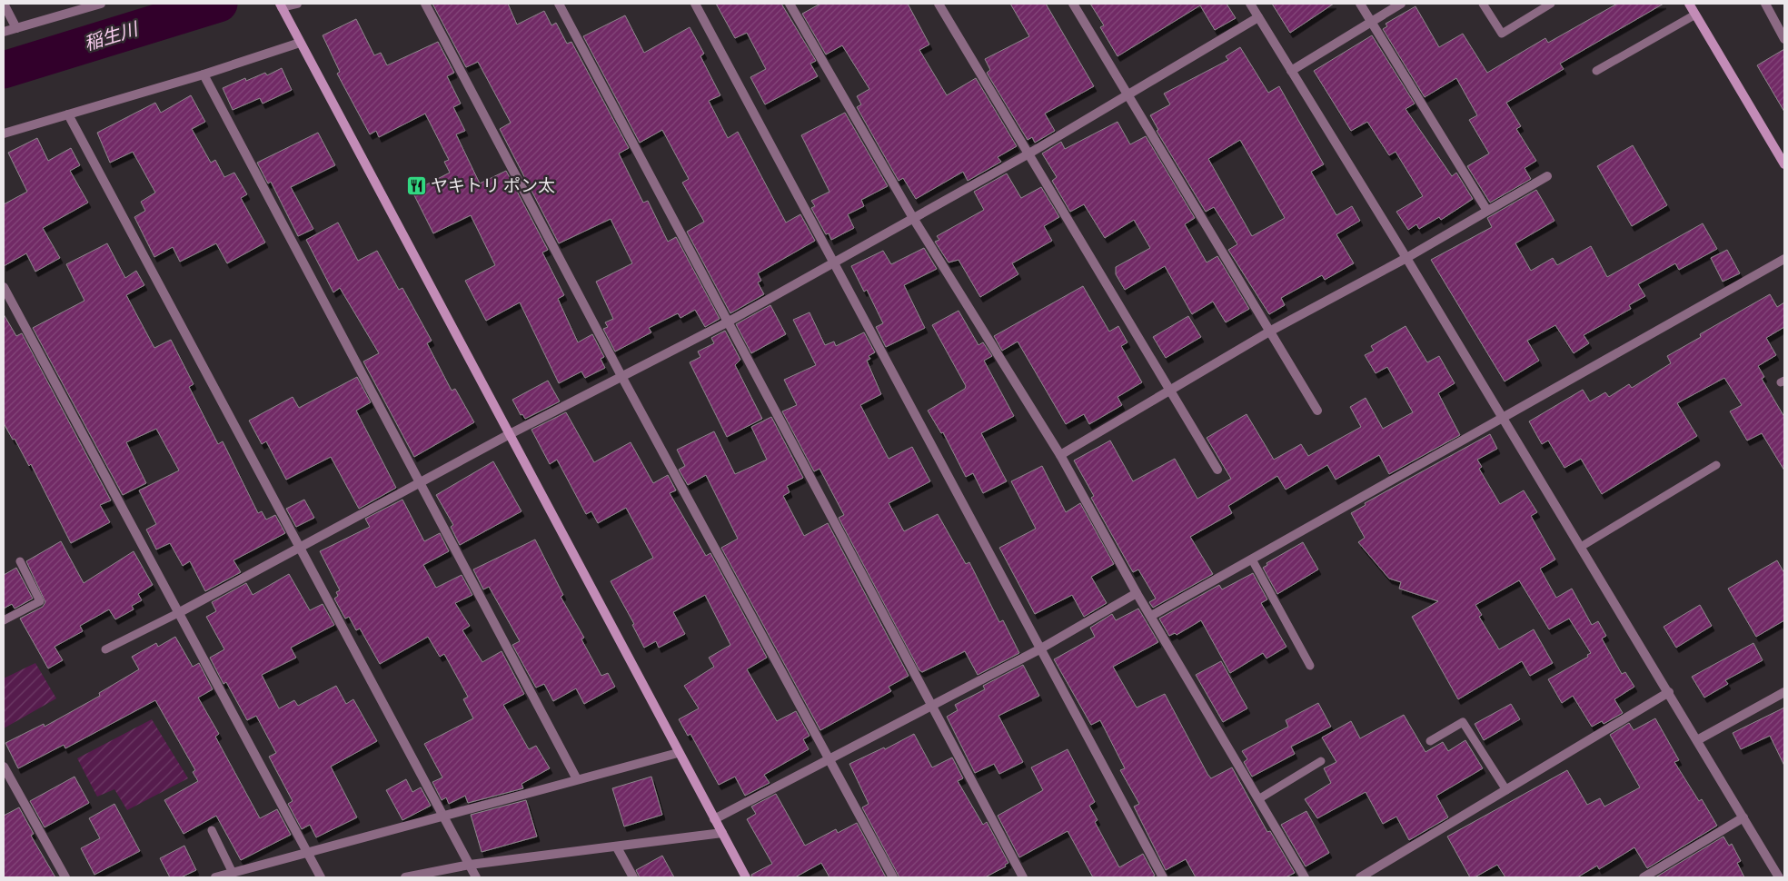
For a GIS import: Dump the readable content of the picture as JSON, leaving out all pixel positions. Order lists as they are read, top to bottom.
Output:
{
  "water": ["稲生川"],
  "places": {
    "restaurant": ["ヤキトリ ポン太"]
  }
}
